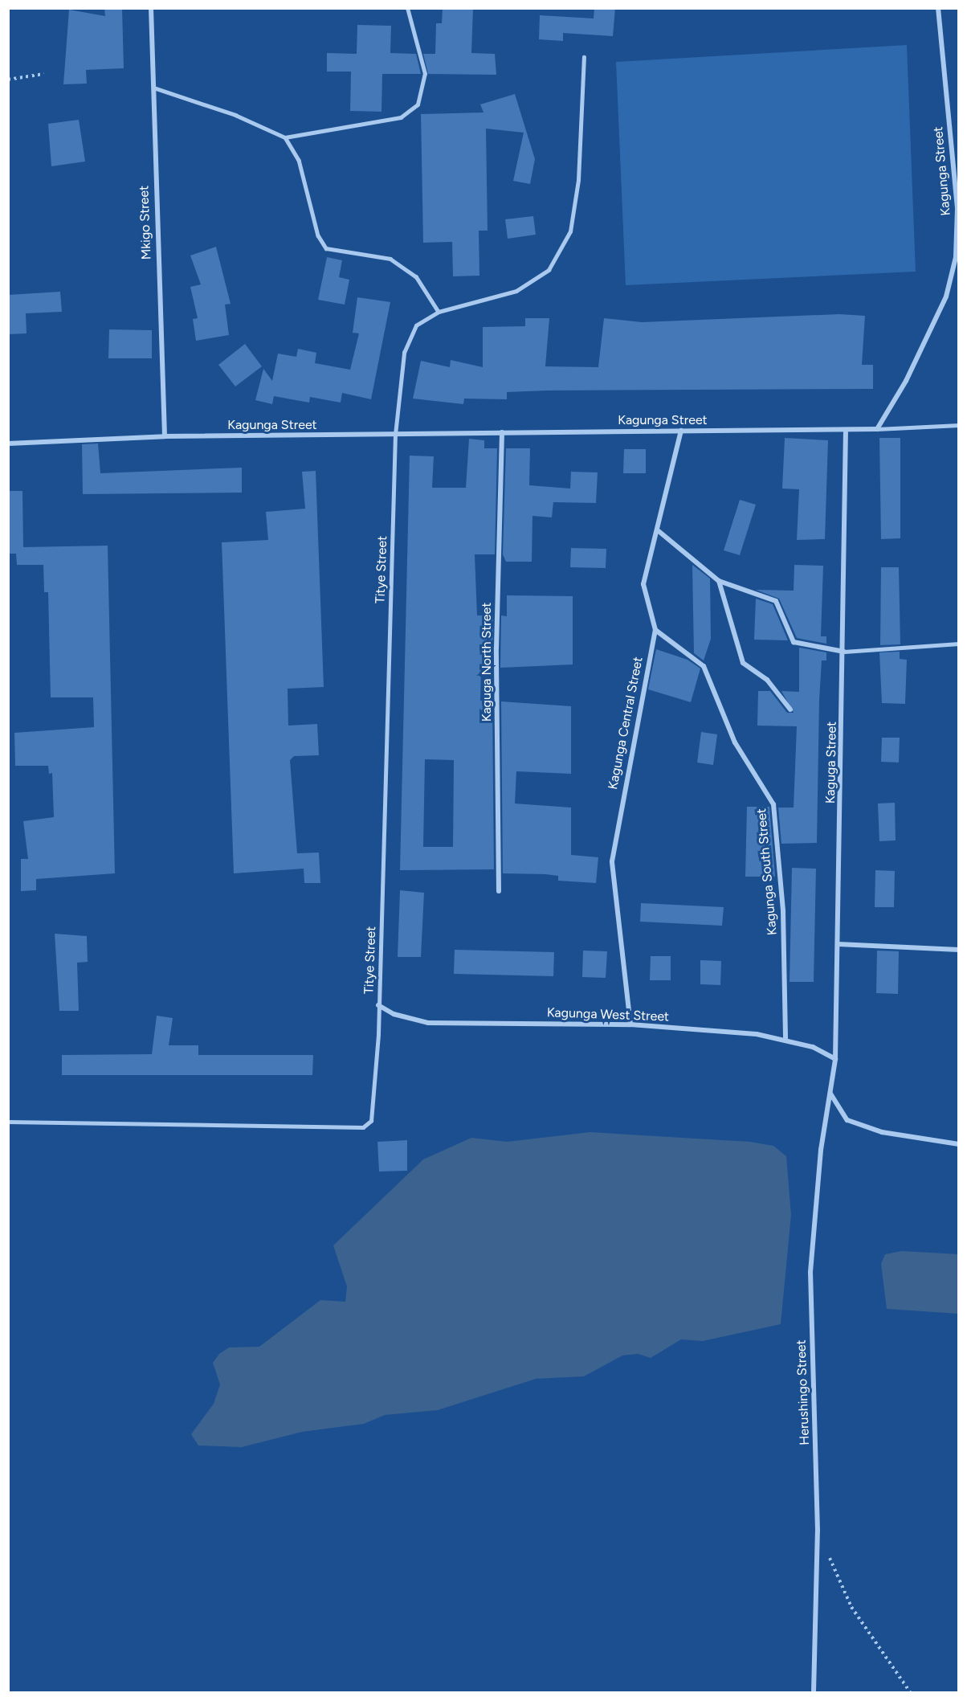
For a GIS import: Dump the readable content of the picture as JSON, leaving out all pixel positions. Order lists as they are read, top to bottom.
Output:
{
  "streets": {
    "street": [
      "Kagunga Street",
      "Mkigo Street",
      "Kaguga North Street",
      "Kagunga Central Street",
      "Kaguga Street",
      "Kagunga South Street",
      "Kagunga West Street",
      "Herushingo Street"
    ],
    "lane": ["Titye Street"]
  },
  "crossings": [
    ["Kagunga Street", "Mkigo Street"],
    ["Kagunga Street", "Titye Street"],
    ["Kagunga Street", "Kaguga North Street"],
    ["Kagunga Street", "Kagunga Central Street"],
    ["Kagunga Street", "Kaguga Street"],
    ["Titye Street", "Kagunga West Street"],
    ["Kagunga Central Street", "Kagunga South Street"],
    ["Kagunga Central Street", "Kagunga West Street"],
    ["Kaguga Street", "Kagunga West Street"],
    ["Kaguga Street", "Herushingo Street"],
    ["Kagunga South Street", "Kagunga West Street"]
  ]
}
